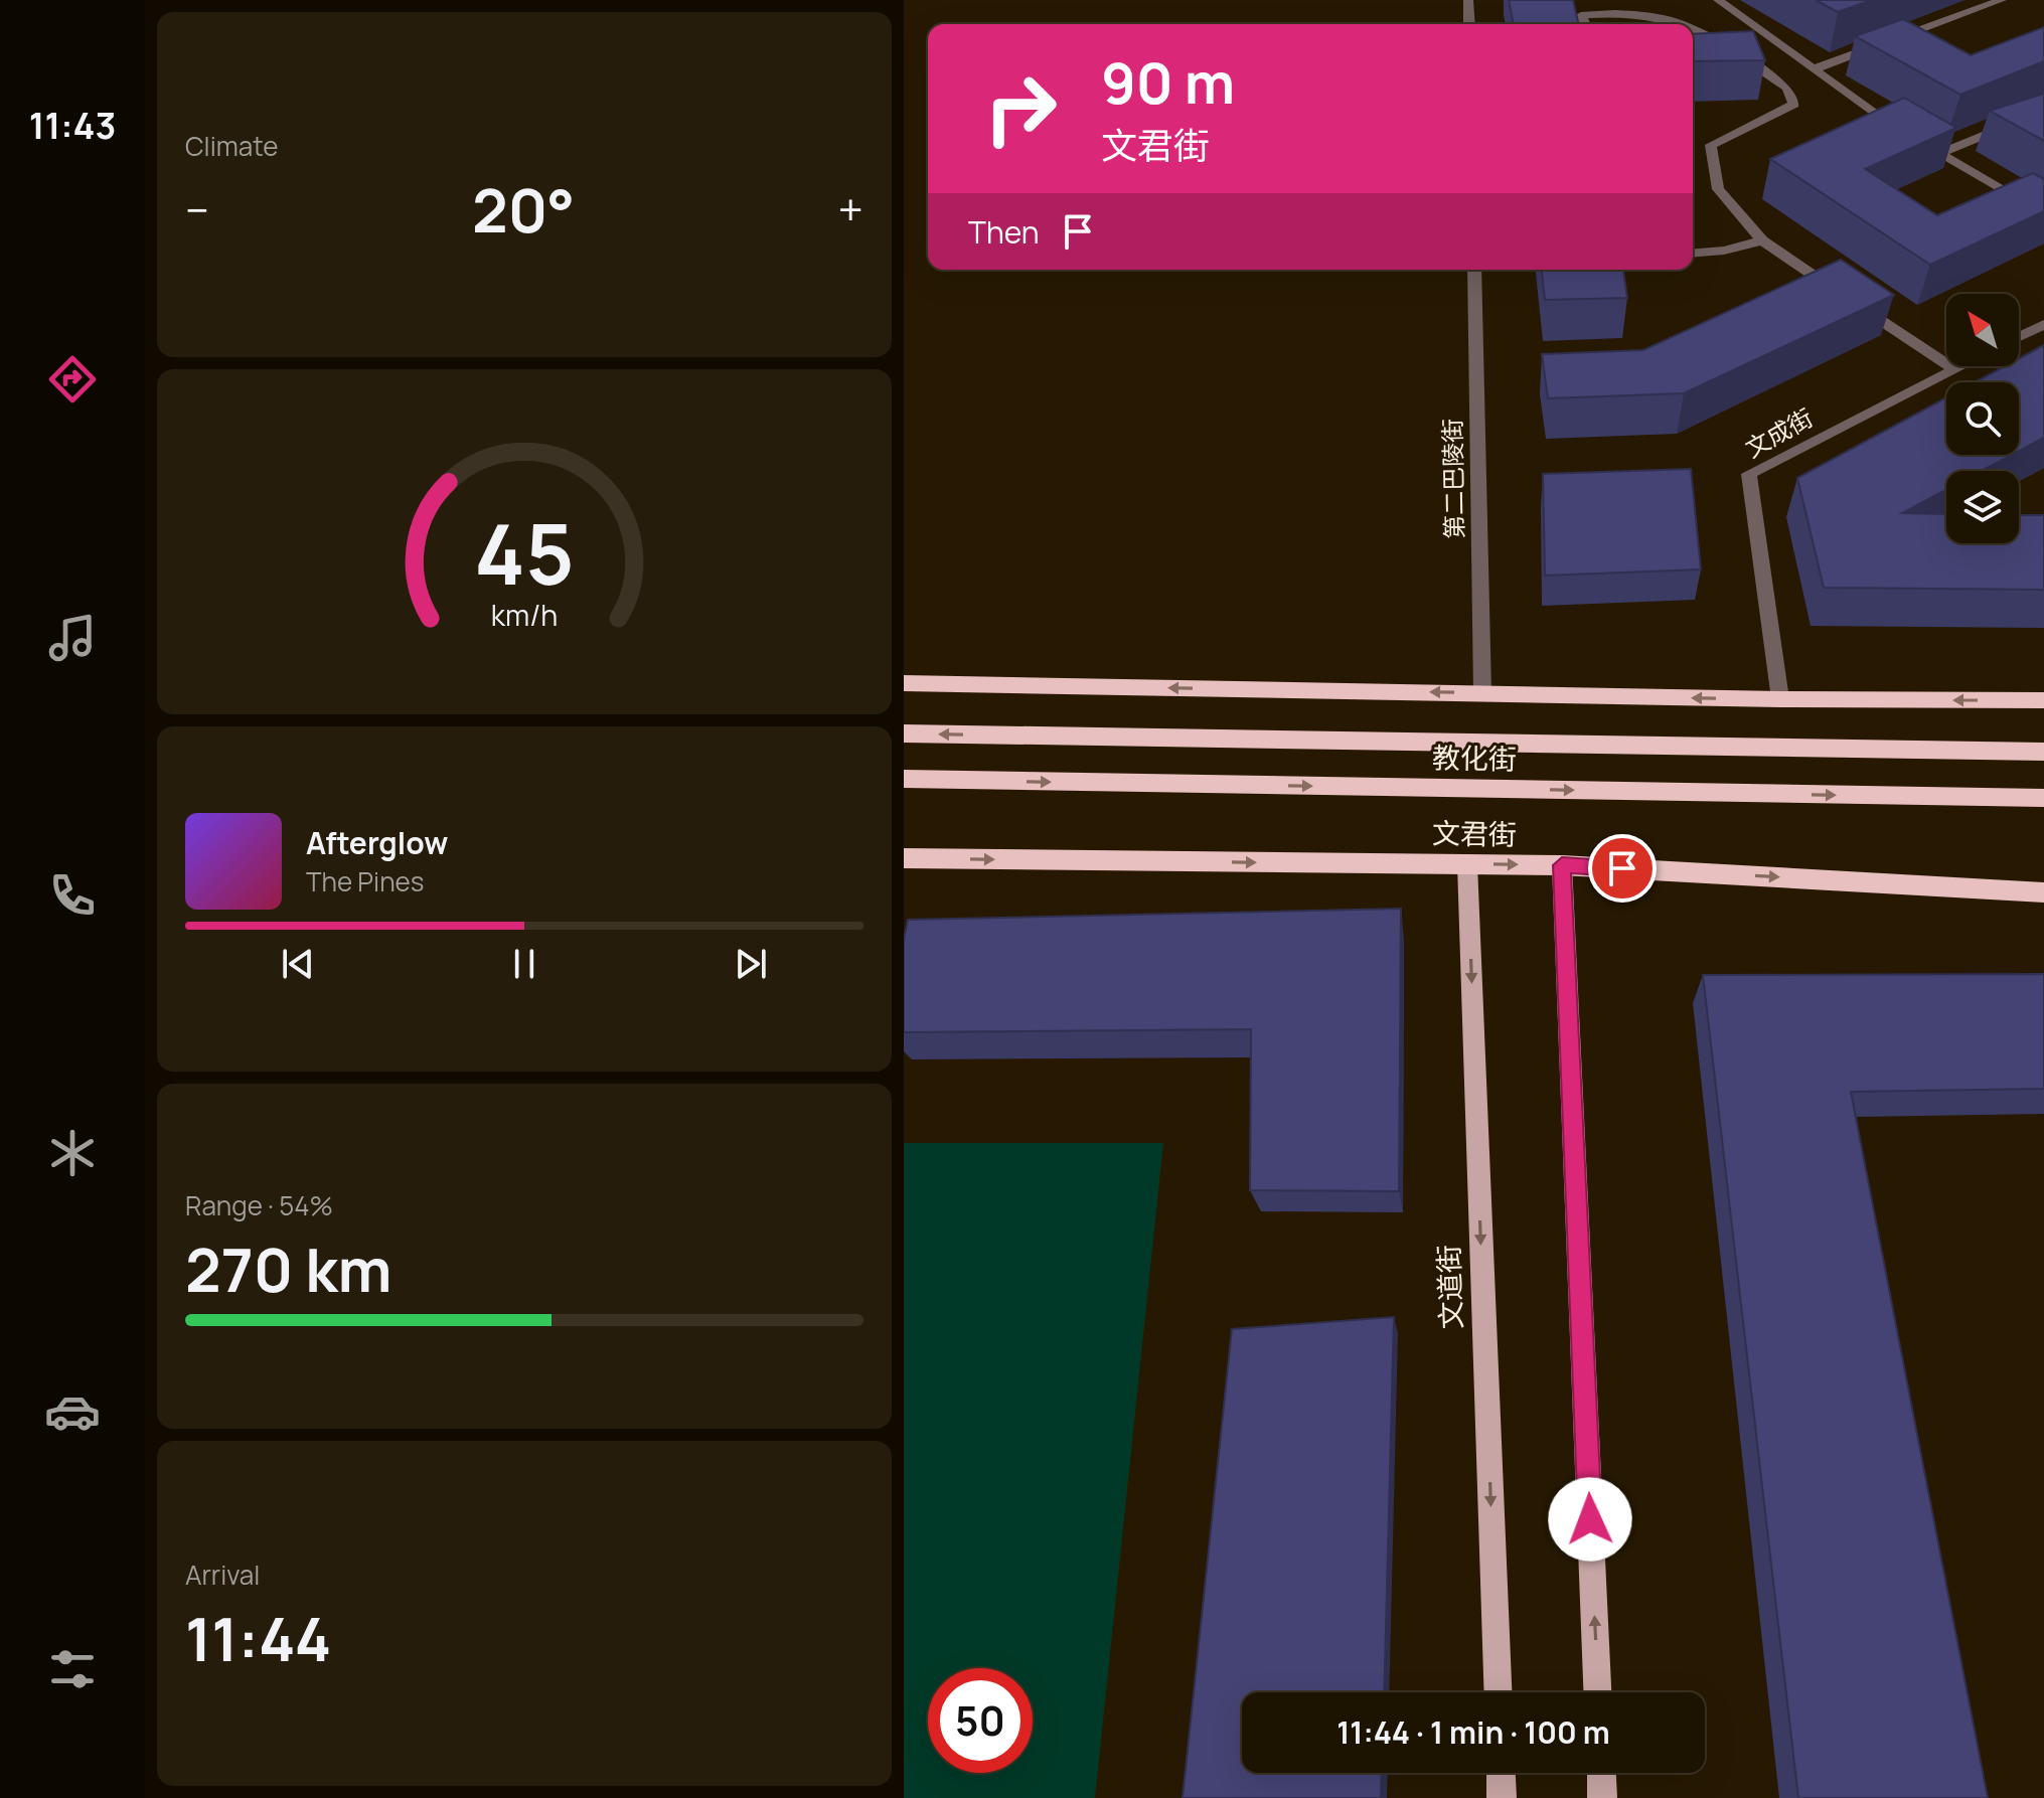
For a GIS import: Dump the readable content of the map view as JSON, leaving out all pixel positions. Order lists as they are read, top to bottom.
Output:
{
  "streets": {
    "highway": ["教化街", "文君街"],
    "main road": ["文道街"],
    "street": ["文成街", "第二巴陵街"]
  },
  "crossings": [
    ["文君街", "文道街"]
  ],
  "north": "top left",
  "page": {
    "tabs": "11:43",
    "tile": [
      "Climate",
      ["Range · 54%", "270 km"],
      ["Arrival", "11:44"]
    ],
    "turn": ["90 m", "文君街"],
    "heat": ["−", "20°", "+"],
    "then": "Then",
    "song": ["Afterglow", "The Pines"],
    "limit": "50",
    "trip": "11:44 · 1 min · 100 m",
    "gauge": ["45", "km/h"]
  }
}
